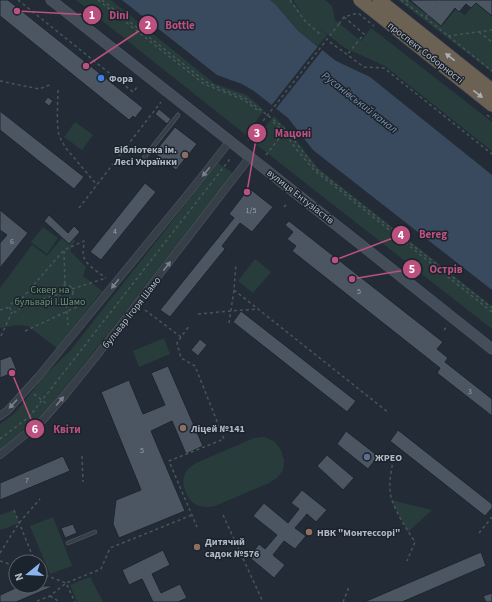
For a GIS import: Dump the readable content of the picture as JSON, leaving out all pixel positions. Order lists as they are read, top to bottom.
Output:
{
  "streets": {
    "highway": ["проспект Соборності"],
    "street": ["вулиця Ентузіастів", "бульвар Ігоря Шамо"]
  },
  "crossings": [
    ["вулиця Ентузіастів", "бульвар Ігоря Шамо"]
  ],
  "water": ["Русанівський канал"],
  "parks": ["Сквер на бульварі І.Шамо"],
  "places": [
    "Dini",
    "Bottle",
    "Фора",
    "Бібліотека ім. Лесі Українки",
    "Мацоні",
    "Bereg",
    "Острів",
    "Квіти",
    "Ліцей №141",
    "ЖРЕО",
    "НВК \"Монтессорі\"",
    "Дитячий садок №576"
  ],
  "house_numbers": [
    "1/5",
    "4",
    "6",
    "5",
    "3",
    "5",
    "7"
  ],
  "north": "left"
}
